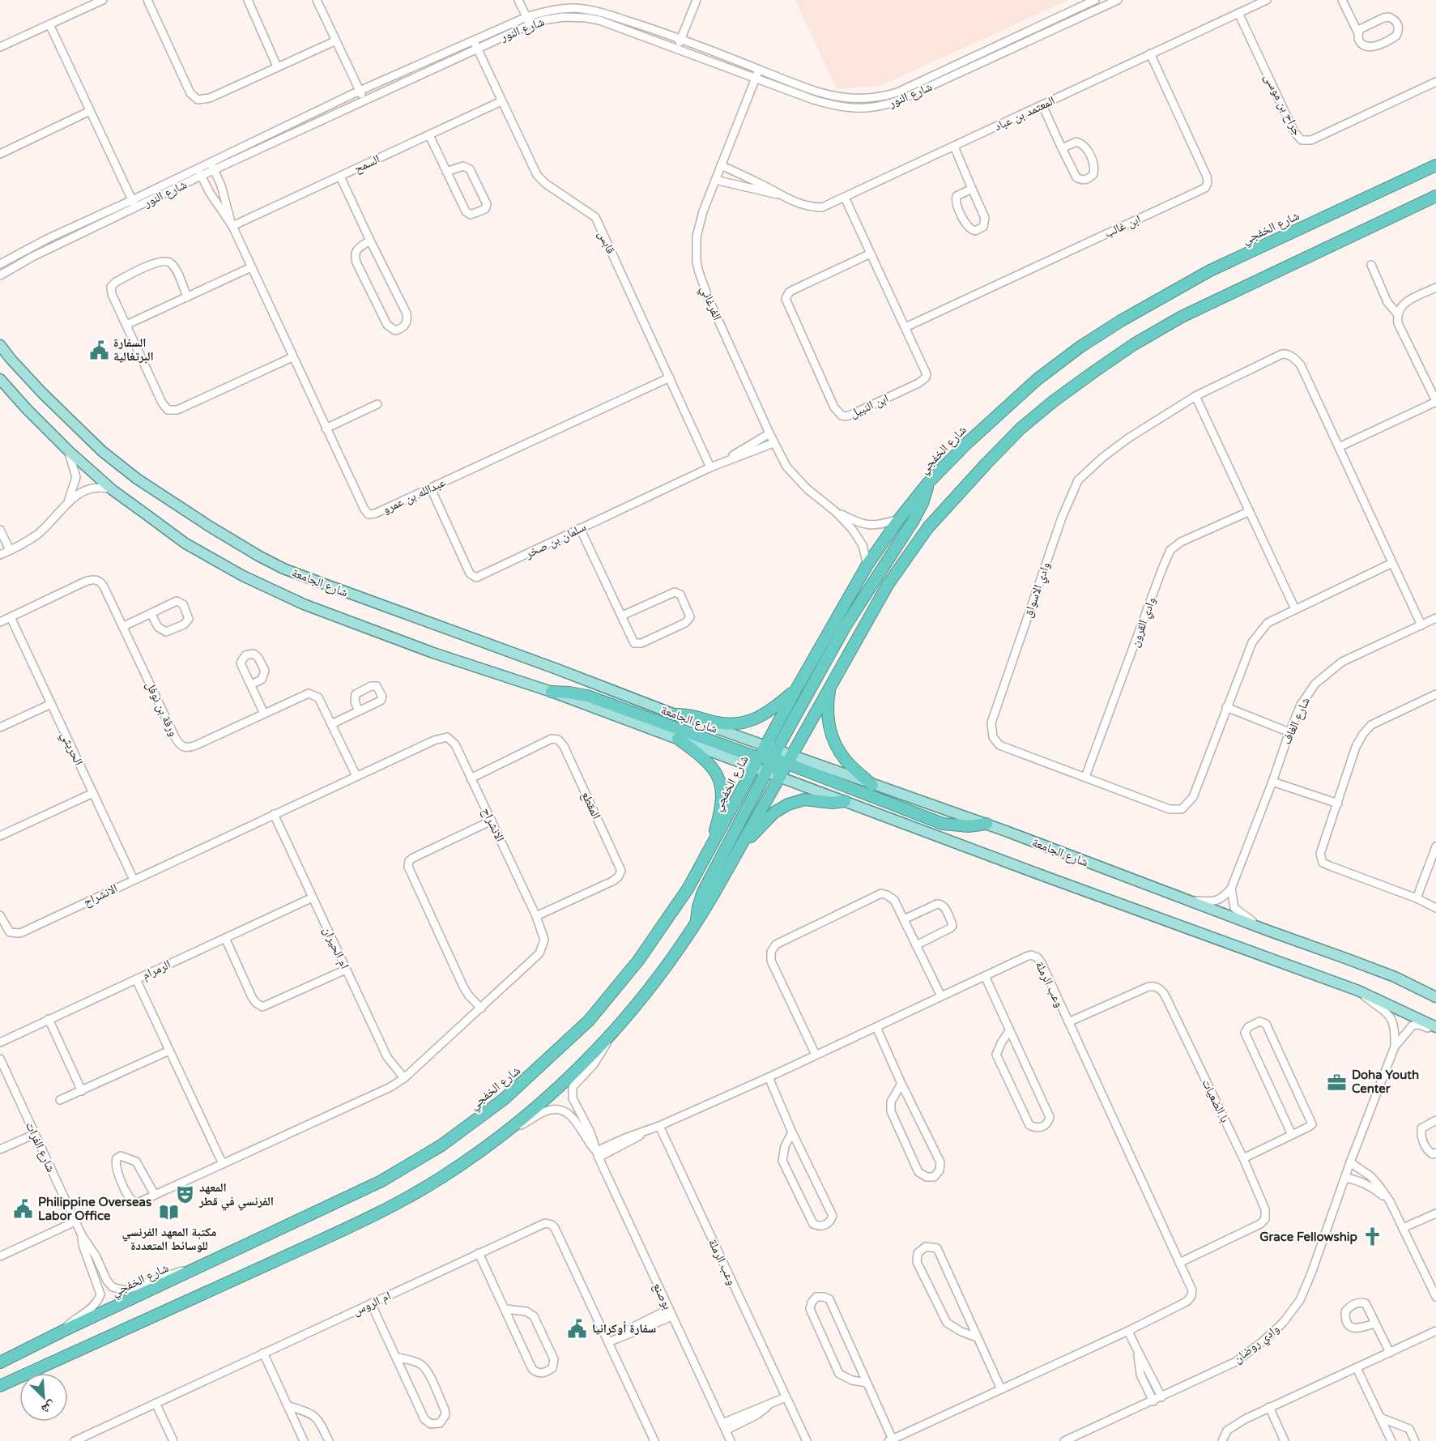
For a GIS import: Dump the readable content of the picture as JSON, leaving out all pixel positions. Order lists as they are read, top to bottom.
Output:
{
  "streets": {
    "highway": ["شارع الخفجي"],
    "main road": ["شارع الجامعة"],
    "street": [
      "شارع النور",
      "جراح بن موسى",
      "المعتمد بن عباد",
      "السمح",
      "ابن غالب",
      "قابس",
      "الفرغاني",
      "ابن النبيل",
      "عبدالله بن عمرو",
      "سلمان بن صخر",
      "وادي الاسواق",
      "وادي القرون",
      "ورقة بن نوفل",
      "شارع الغاف",
      "الحريثي",
      "المقطع",
      "الانشراح",
      "ام الحيران",
      "الرمرام",
      "وعب الرملة",
      "با الضعيات",
      "شارع الفرات",
      "بوصنع",
      "ام الروس",
      "وادي روضان"
    ]
  },
  "crossings": [
    ["شارع النور", "قابس"],
    ["شارع النور", "الفرغاني"],
    ["شارع النور", "عبدالله بن عمرو"],
    ["جراح بن موسى", "المعتمد بن عباد"],
    ["المعتمد بن عباد", "ابن غالب"],
    ["المعتمد بن عباد", "الفرغاني"],
    ["المعتمد بن عباد", "ابن النبيل"],
    ["السمح", "قابس"],
    ["السمح", "عبدالله بن عمرو"],
    ["ابن غالب", "ابن النبيل"],
    ["شارع الخفجي", "الفرغاني"],
    ["شارع الخفجي", "شارع الجامعة"],
    ["شارع الخفجي", "شارع الفرات"],
    ["قابس", "عبدالله بن عمرو"],
    ["قابس", "سلمان بن صخر"],
    ["الفرغاني", "سلمان بن صخر"],
    ["عبدالله بن عمرو", "سلمان بن صخر"],
    ["وادي الاسواق", "وادي القرون"],
    ["وادي الاسواق", "شارع الغاف"],
    ["ورقة بن نوفل", "الحريثي"],
    ["ورقة بن نوفل", "الانشراح"],
    ["الحريثي", "الانشراح"],
    ["المقطع", "الانشراح"],
    ["الانشراح", "ام الحيران"],
    ["ام الحيران", "الرمرام"],
    ["وعب الرملة", "با الضعيات"],
    ["وعب الرملة", "بوصنع"]
  ],
  "places": {
    "public building": ["السفارة البرتغالية", "Philippine Overseas Labor Office", "سفارة أوكرانيا"],
    "office": ["Doha Youth Center"],
    "theatre": ["المعهد الفرنسي في قطر"],
    "library": ["مكتبة المعهد الفرنسي للوسائط المتعددة"],
    "church": ["Grace Fellowship"]
  },
  "north": "bottom right"
}
